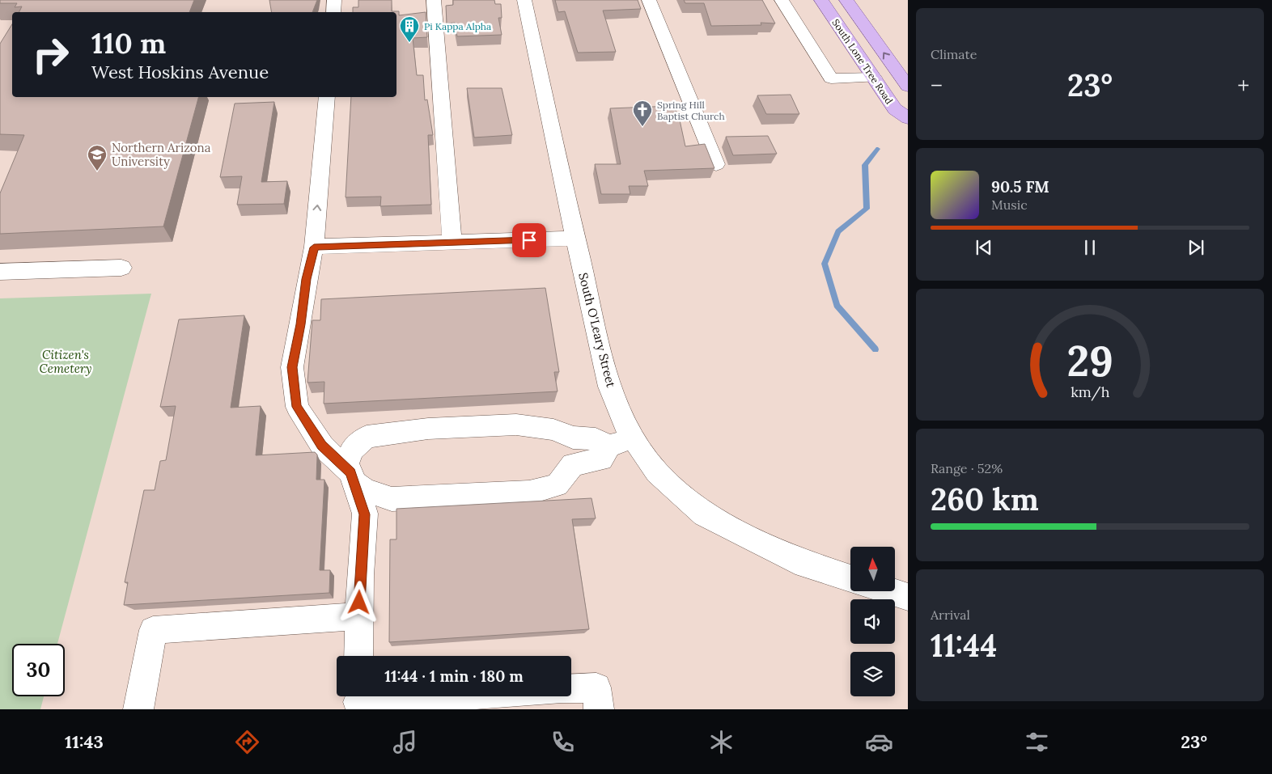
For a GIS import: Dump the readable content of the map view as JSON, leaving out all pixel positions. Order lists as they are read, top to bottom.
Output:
{
  "streets": {
    "main road": ["South Lone Tree Road"],
    "street": ["South O'Leary Street"]
  },
  "parks": ["Citizen's Cemetery"],
  "places": {
    "building": ["Pi Kappa Alpha"],
    "church": ["Spring Hill Baptist Church"],
    "school or university": ["Northern Arizona University"]
  },
  "north": "top",
  "page": {
    "tile": [
      "Climate",
      ["Range · 52%", "260 km"],
      ["Arrival", "11:44"]
    ],
    "turn": ["110 m", "West Hoskins Avenue"],
    "heat": ["−", "23°", "+"],
    "song": ["90.5 FM", "Music"],
    "limit": "30",
    "trip": "11:44 · 1 min · 180 m",
    "tabs": ["11:43", "23°"],
    "gauge": ["29", "km/h"]
  }
}
